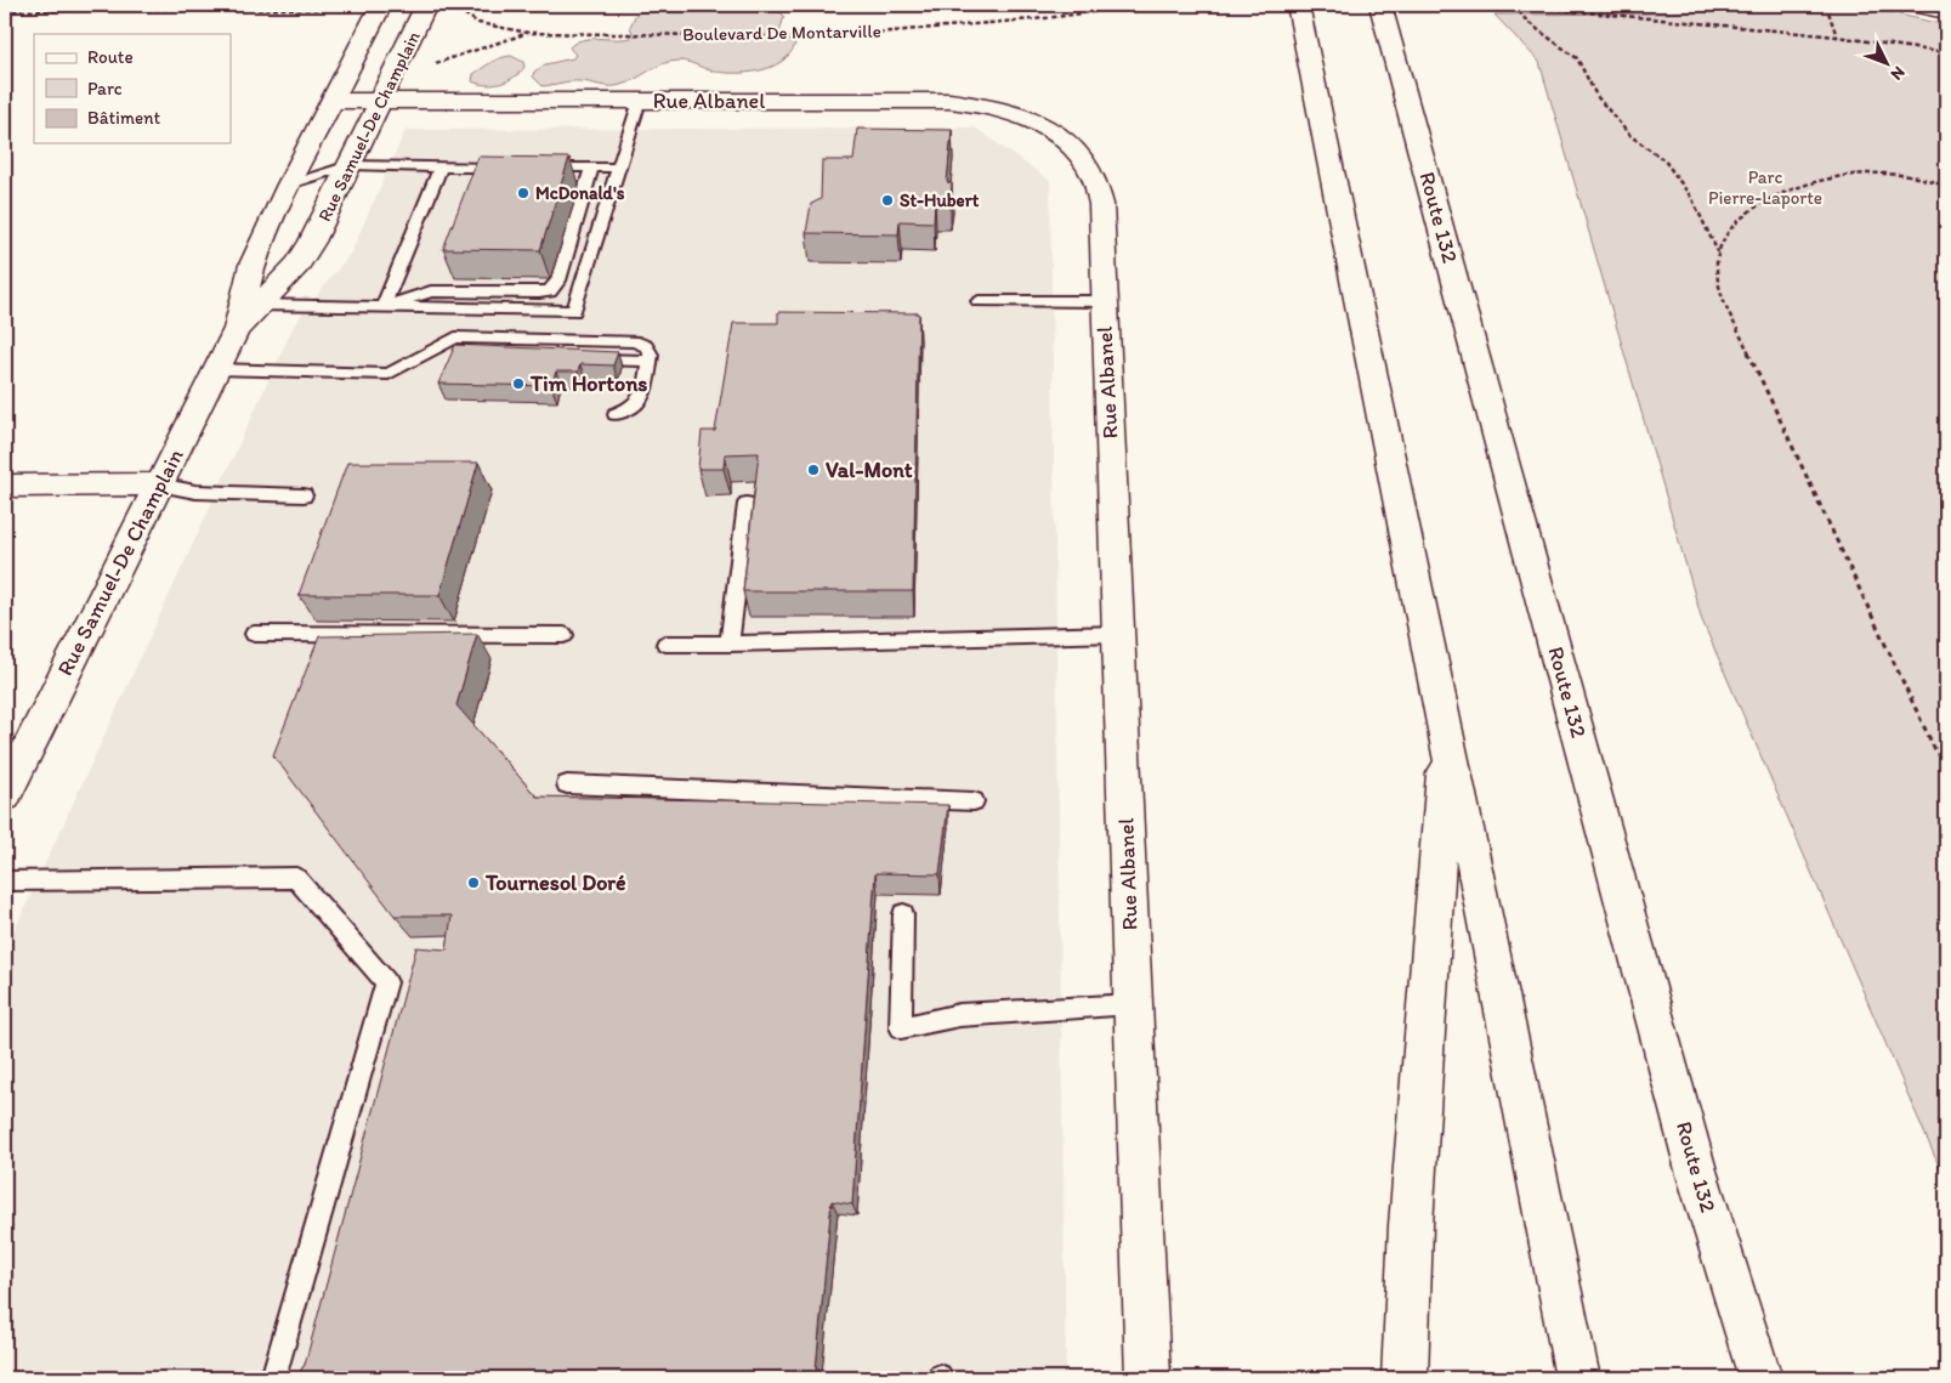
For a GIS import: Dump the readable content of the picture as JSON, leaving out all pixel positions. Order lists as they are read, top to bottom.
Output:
{
  "streets": {
    "main road": ["Rue Albanel", "Rue Samuel-De Champlain", "Route 132"],
    "path": ["Boulevard De Montarville"]
  },
  "crossings": [
    ["Rue Albanel", "Rue Samuel-De Champlain"]
  ],
  "parks": ["Parc Pierre-Laporte"],
  "places": [
    "McDonald's",
    "St-Hubert",
    "Tim Hortons",
    "Val-Mont",
    "Tournesol Doré"
  ],
  "legend": ["Route", "Parc", "Bâtiment"],
  "north": "bottom right"
}
